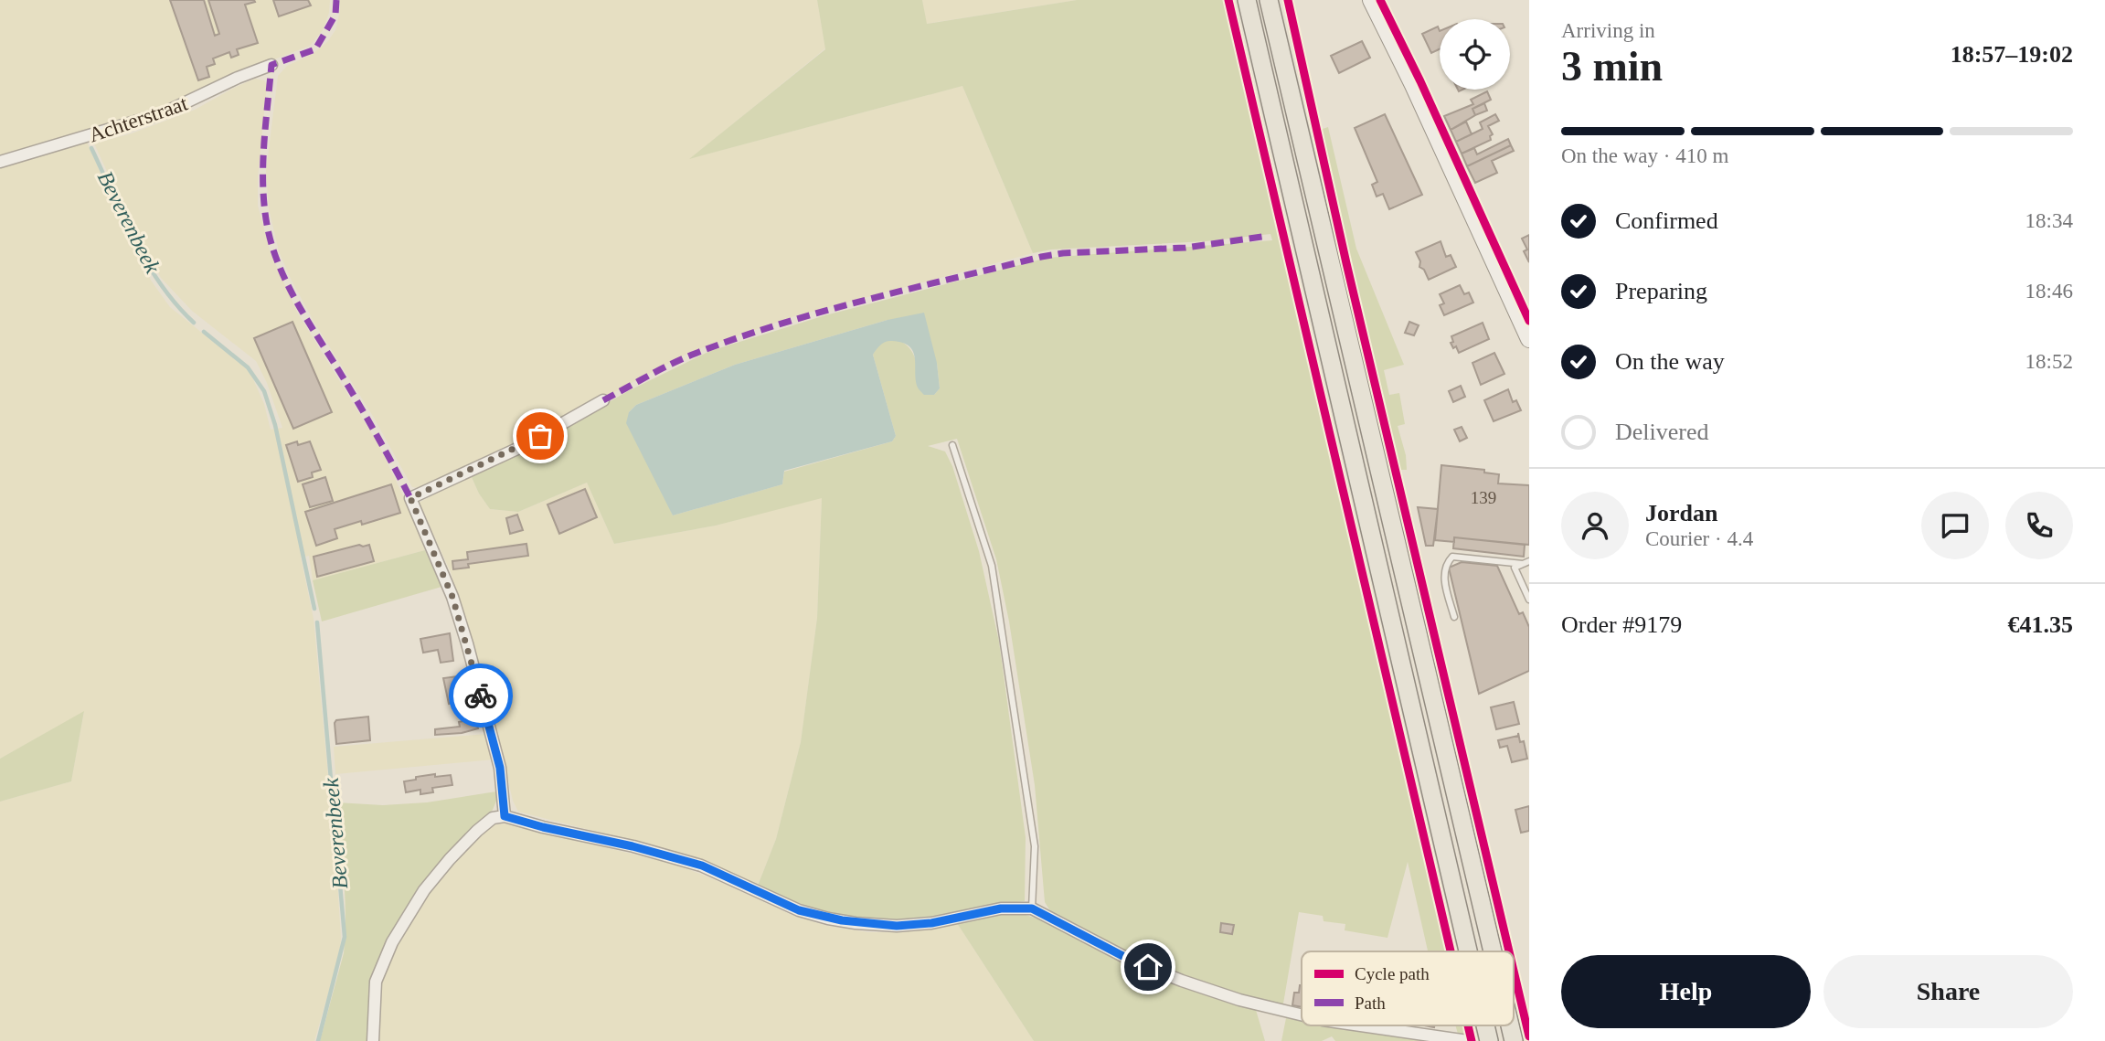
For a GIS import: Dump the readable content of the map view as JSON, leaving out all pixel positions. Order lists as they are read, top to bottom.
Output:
{
  "streets": {
    "street": ["Achterstraat"]
  },
  "water": ["Beverenbeek"],
  "house_numbers": ["139"],
  "legend": ["Cycle path", "Path"],
  "page": {
    "heading": ["3 min", "Arriving in", "18:57–19:02"],
    "panel": [
      "Jordan",
      "Courier · 4.4",
      "Order #9179",
      "€41.35"
    ],
    "bar": "On the way · 410 m",
    "list": [
      ["Confirmed", "18:34"],
      ["Preparing", "18:46"],
      ["On the way", "18:52"],
      "Delivered"
    ],
    "buttons": ["Help", "Share"]
  }
}
